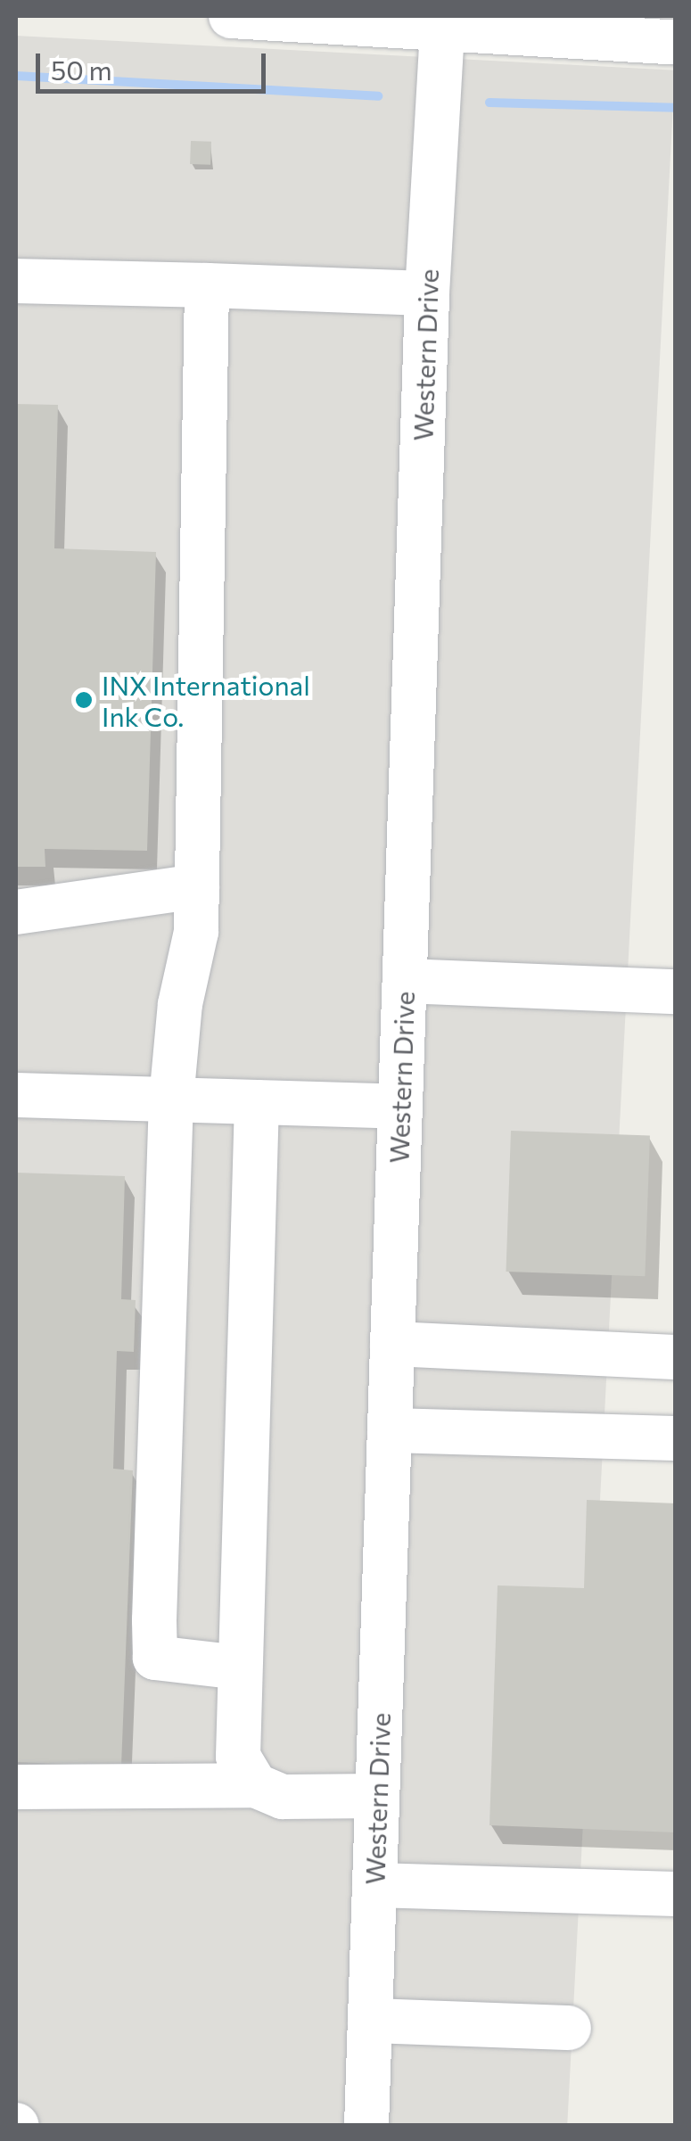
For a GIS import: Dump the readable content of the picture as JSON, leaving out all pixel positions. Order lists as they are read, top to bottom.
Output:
{
  "streets": {
    "street": ["Western Drive"]
  },
  "places": ["INX International Ink Co."],
  "scale_bar": "50 m"
}
